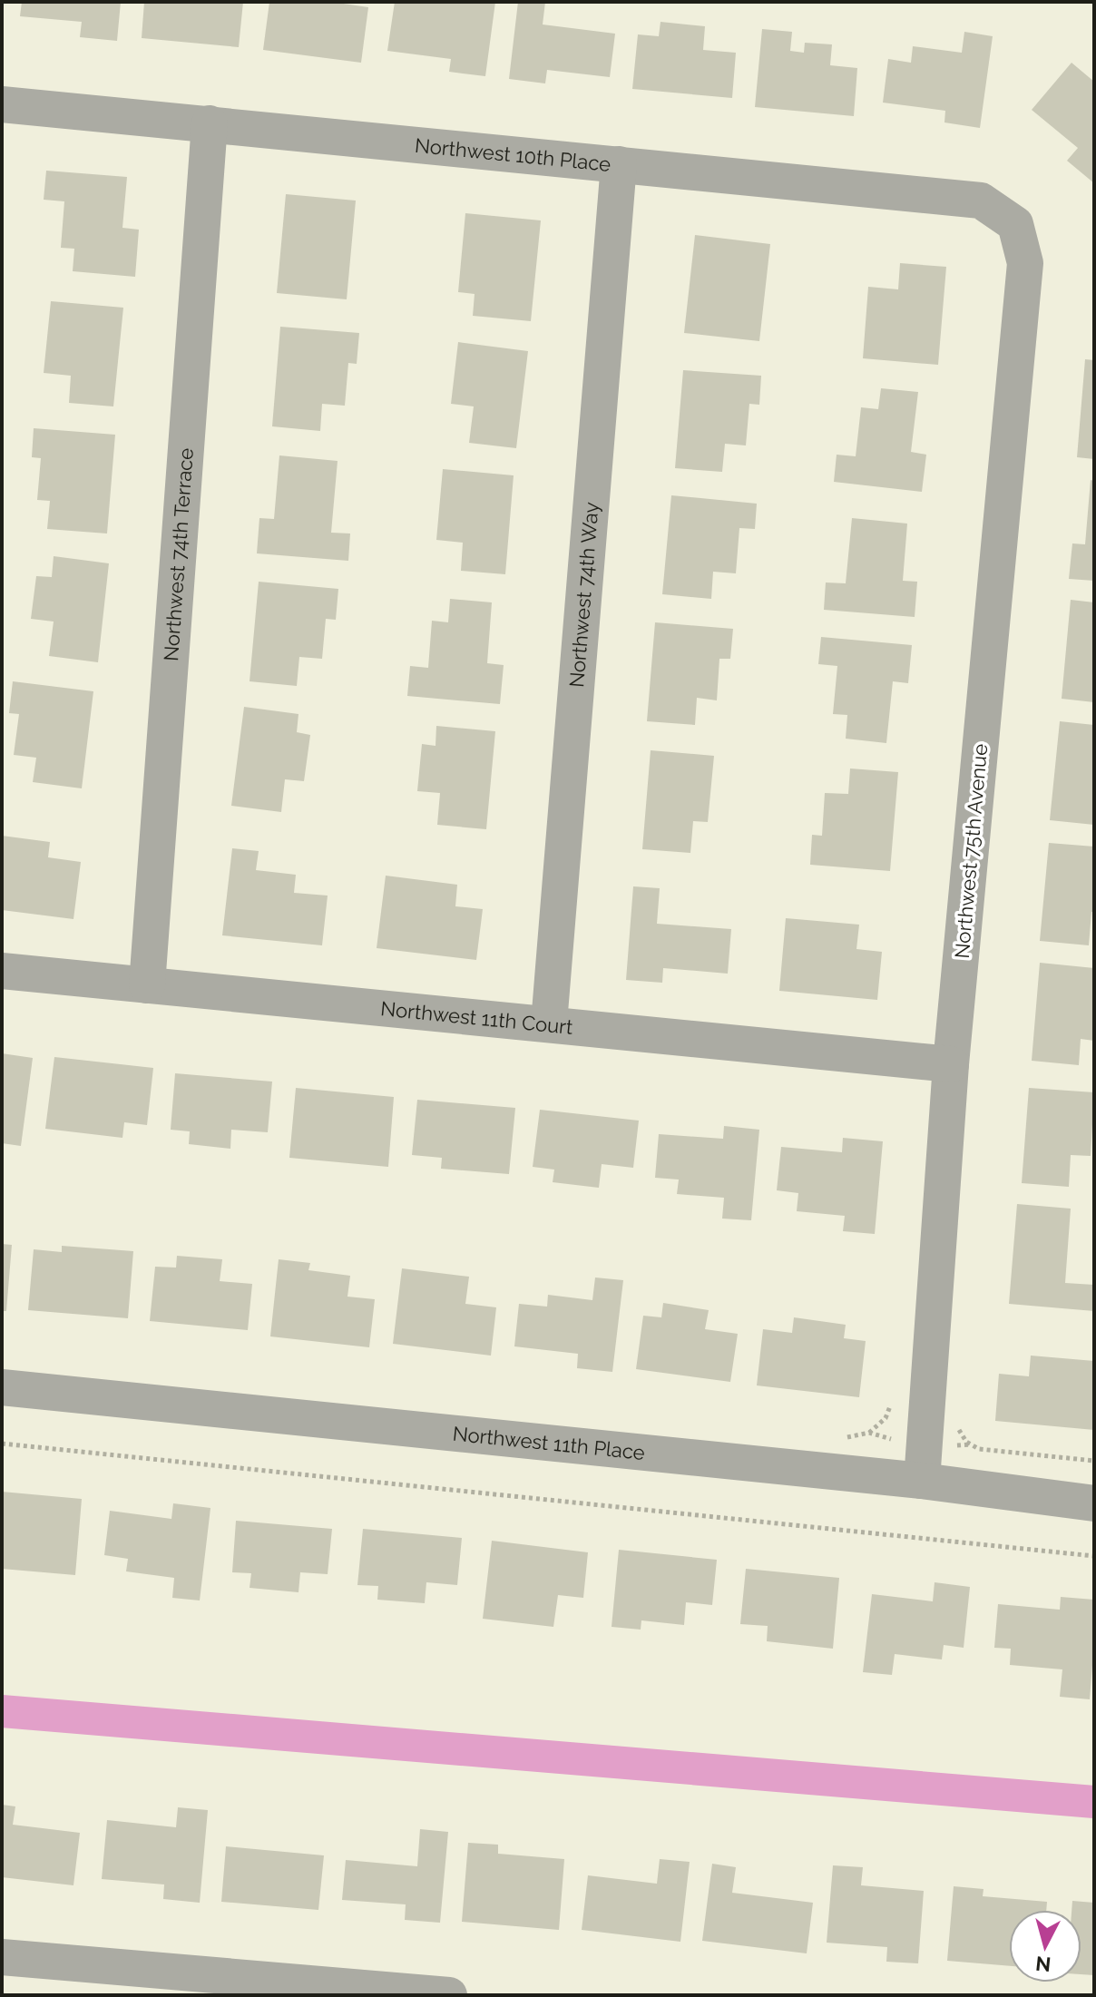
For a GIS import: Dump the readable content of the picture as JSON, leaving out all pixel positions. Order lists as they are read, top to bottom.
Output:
{
  "streets": {
    "street": [
      "Northwest 10th Place",
      "Northwest 74th Terrace",
      "Northwest 74th Way",
      "Northwest 75th Avenue",
      "Northwest 11th Court",
      "Northwest 11th Place"
    ]
  },
  "crossings": [
    ["Northwest 10th Place", "Northwest 74th Terrace"],
    ["Northwest 10th Place", "Northwest 74th Way"],
    ["Northwest 10th Place", "Northwest 75th Avenue"],
    ["Northwest 74th Terrace", "Northwest 11th Court"],
    ["Northwest 74th Way", "Northwest 11th Court"],
    ["Northwest 75th Avenue", "Northwest 11th Court"],
    ["Northwest 75th Avenue", "Northwest 11th Place"]
  ],
  "north": "bottom"
}
